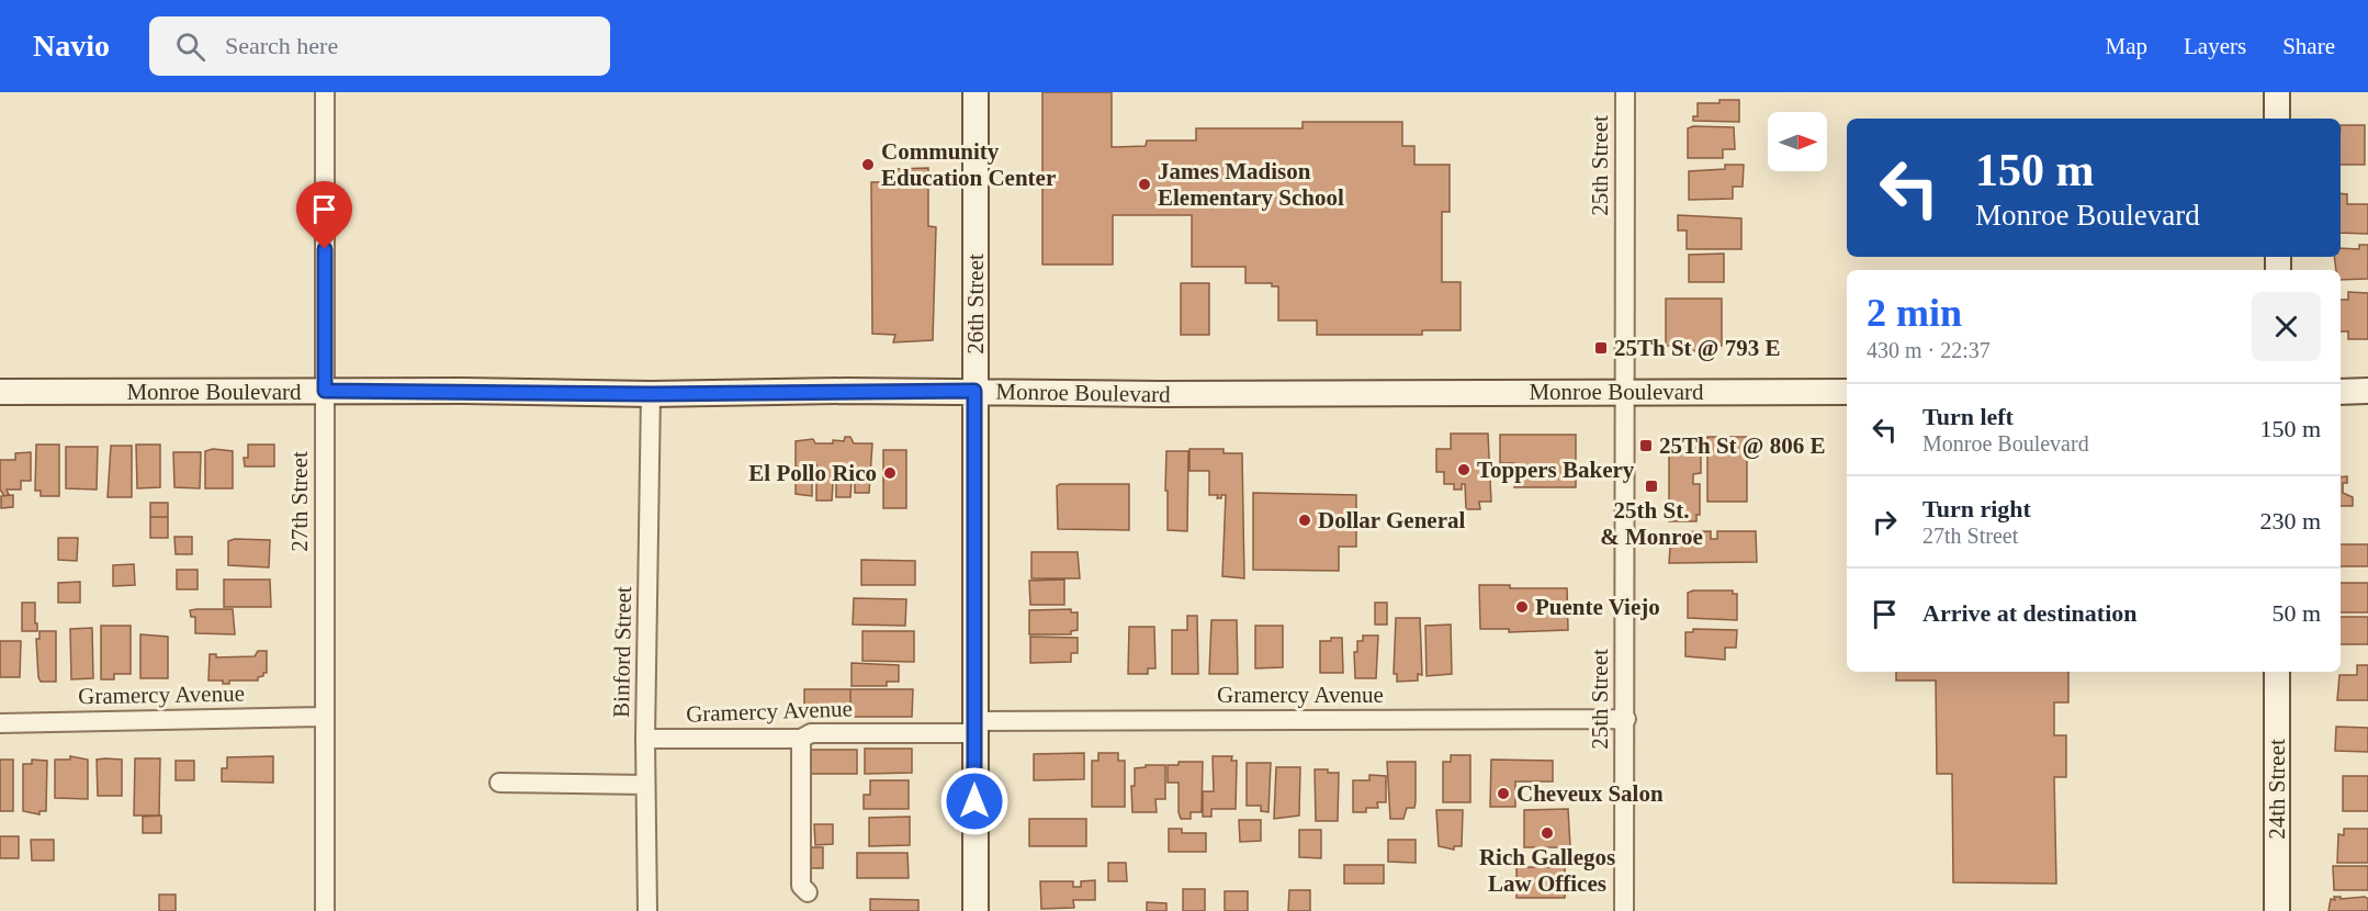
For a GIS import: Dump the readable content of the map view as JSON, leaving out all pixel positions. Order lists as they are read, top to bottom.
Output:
{
  "streets": {
    "street": [
      "25th Street",
      "26th Street",
      "Monroe Boulevard",
      "27th Street",
      "Binford Street",
      "Gramercy Avenue",
      "24th Street"
    ]
  },
  "crossings": [
    ["25th Street", "Monroe Boulevard"],
    ["25th Street", "Gramercy Avenue"],
    ["26th Street", "Monroe Boulevard"],
    ["26th Street", "Gramercy Avenue"],
    ["Monroe Boulevard", "27th Street"],
    ["Monroe Boulevard", "Binford Street"],
    ["27th Street", "Gramercy Avenue"],
    ["Binford Street", "Gramercy Avenue"]
  ],
  "places": {
    "other": [
      "Community Education Center",
      "James Madison Elementary School",
      "Toppers Bakery",
      "El Pollo Rico",
      "Dollar General",
      "Puente Viejo",
      "Cheveux Salon",
      "Rich Gallegos Law Offices"
    ],
    "transit": ["25Th St @ 793 E", "25Th St @ 806 E", "25th St. & Monroe"]
  },
  "north": "right",
  "page": {
    "header": "Navio",
    "search": "Search here",
    "nav": ["Map", "Layers", "Share"],
    "turn": ["150 m", "Monroe Boulevard"],
    "heading": ["2 min", "430 m · 22:37"],
    "list": [
      {
        "name": "Turn left",
        "note": "Monroe Boulevard",
        "value": "150 m"
      },
      {
        "name": "Turn right",
        "note": "27th Street",
        "value": "230 m"
      },
      {
        "name": "Arrive at destination",
        "value": "50 m"
      }
    ]
  }
}
